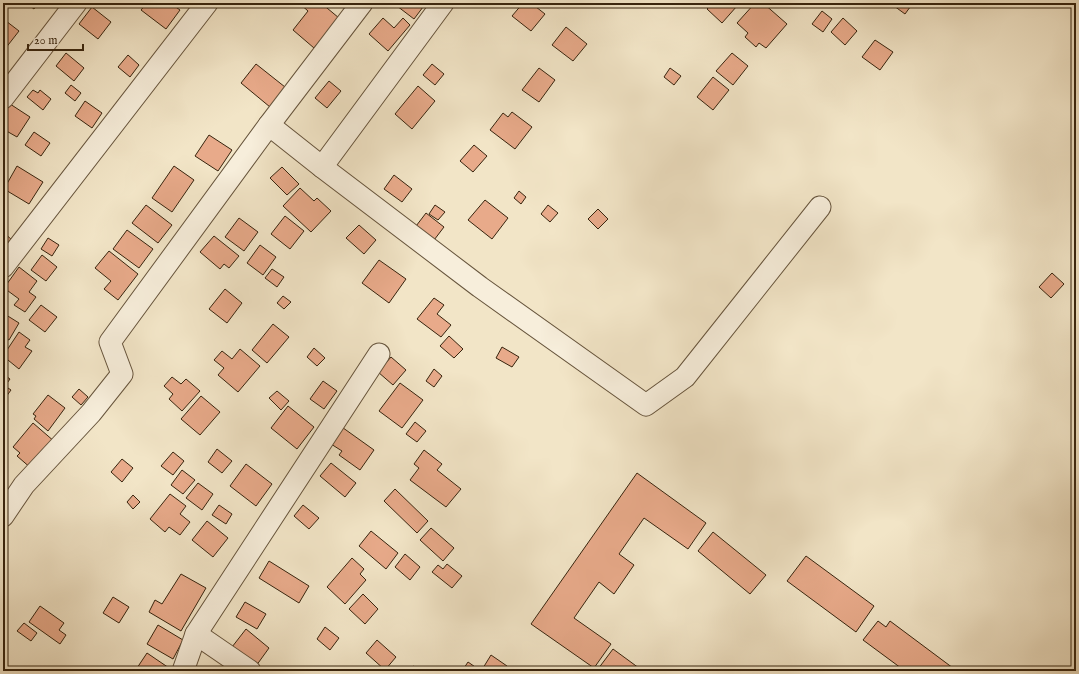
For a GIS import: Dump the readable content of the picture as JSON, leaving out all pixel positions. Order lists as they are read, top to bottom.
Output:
{
  "scale_bar": "20 m"
}
